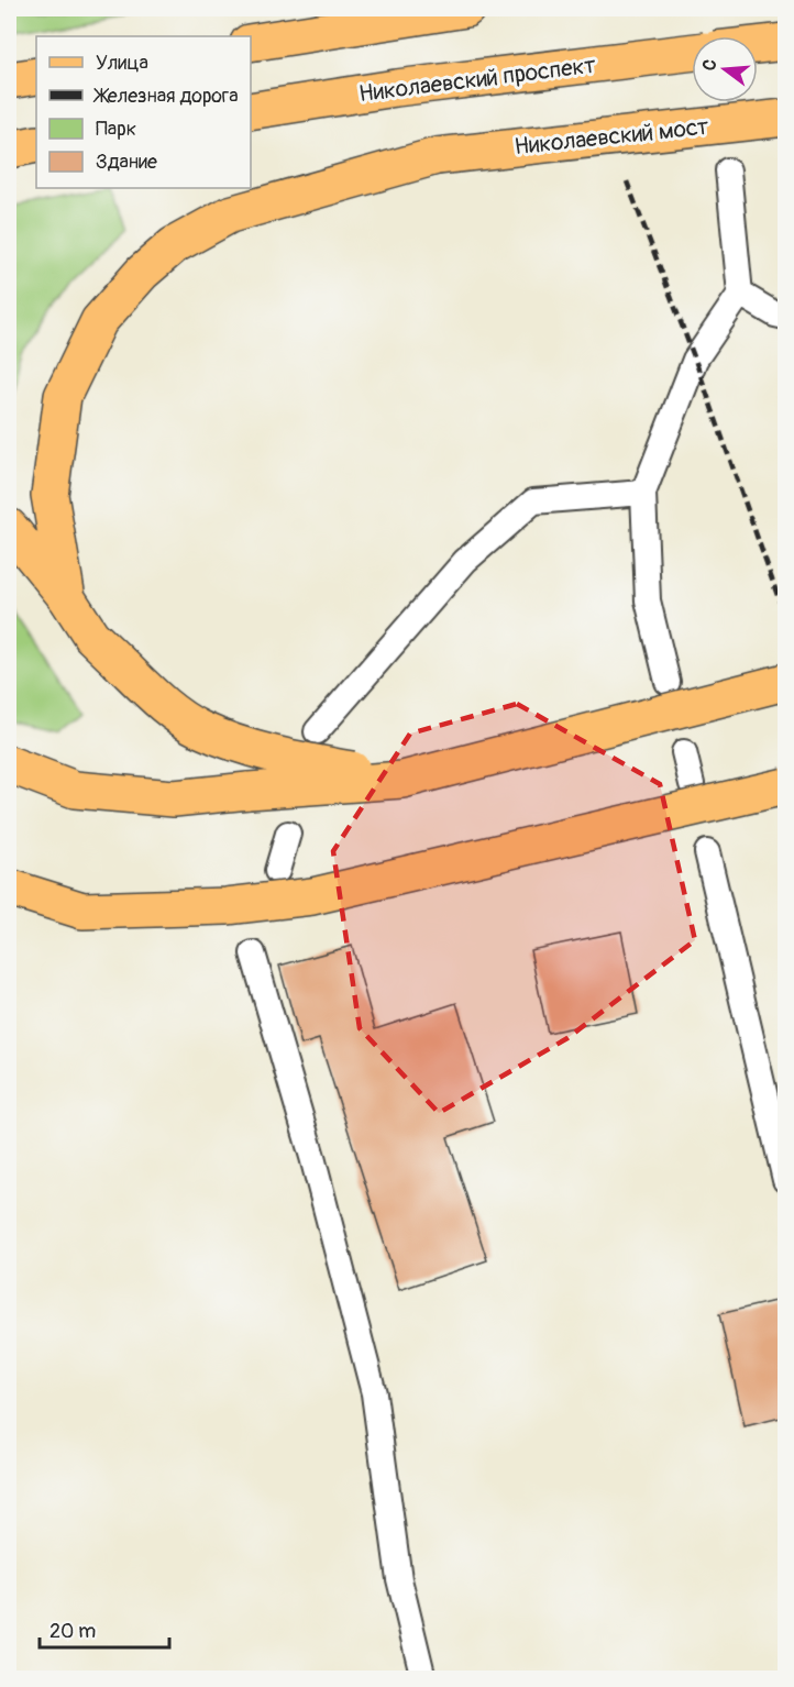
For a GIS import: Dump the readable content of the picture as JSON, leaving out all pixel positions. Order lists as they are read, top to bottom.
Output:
{
  "streets": {
    "main road": ["Николаевский проспект", "Николаевский мост"]
  },
  "legend": [
    "Улица",
    "Железная дорога",
    "Парк",
    "Здание"
  ],
  "scale_bar": "20 m",
  "north": "left"
}
